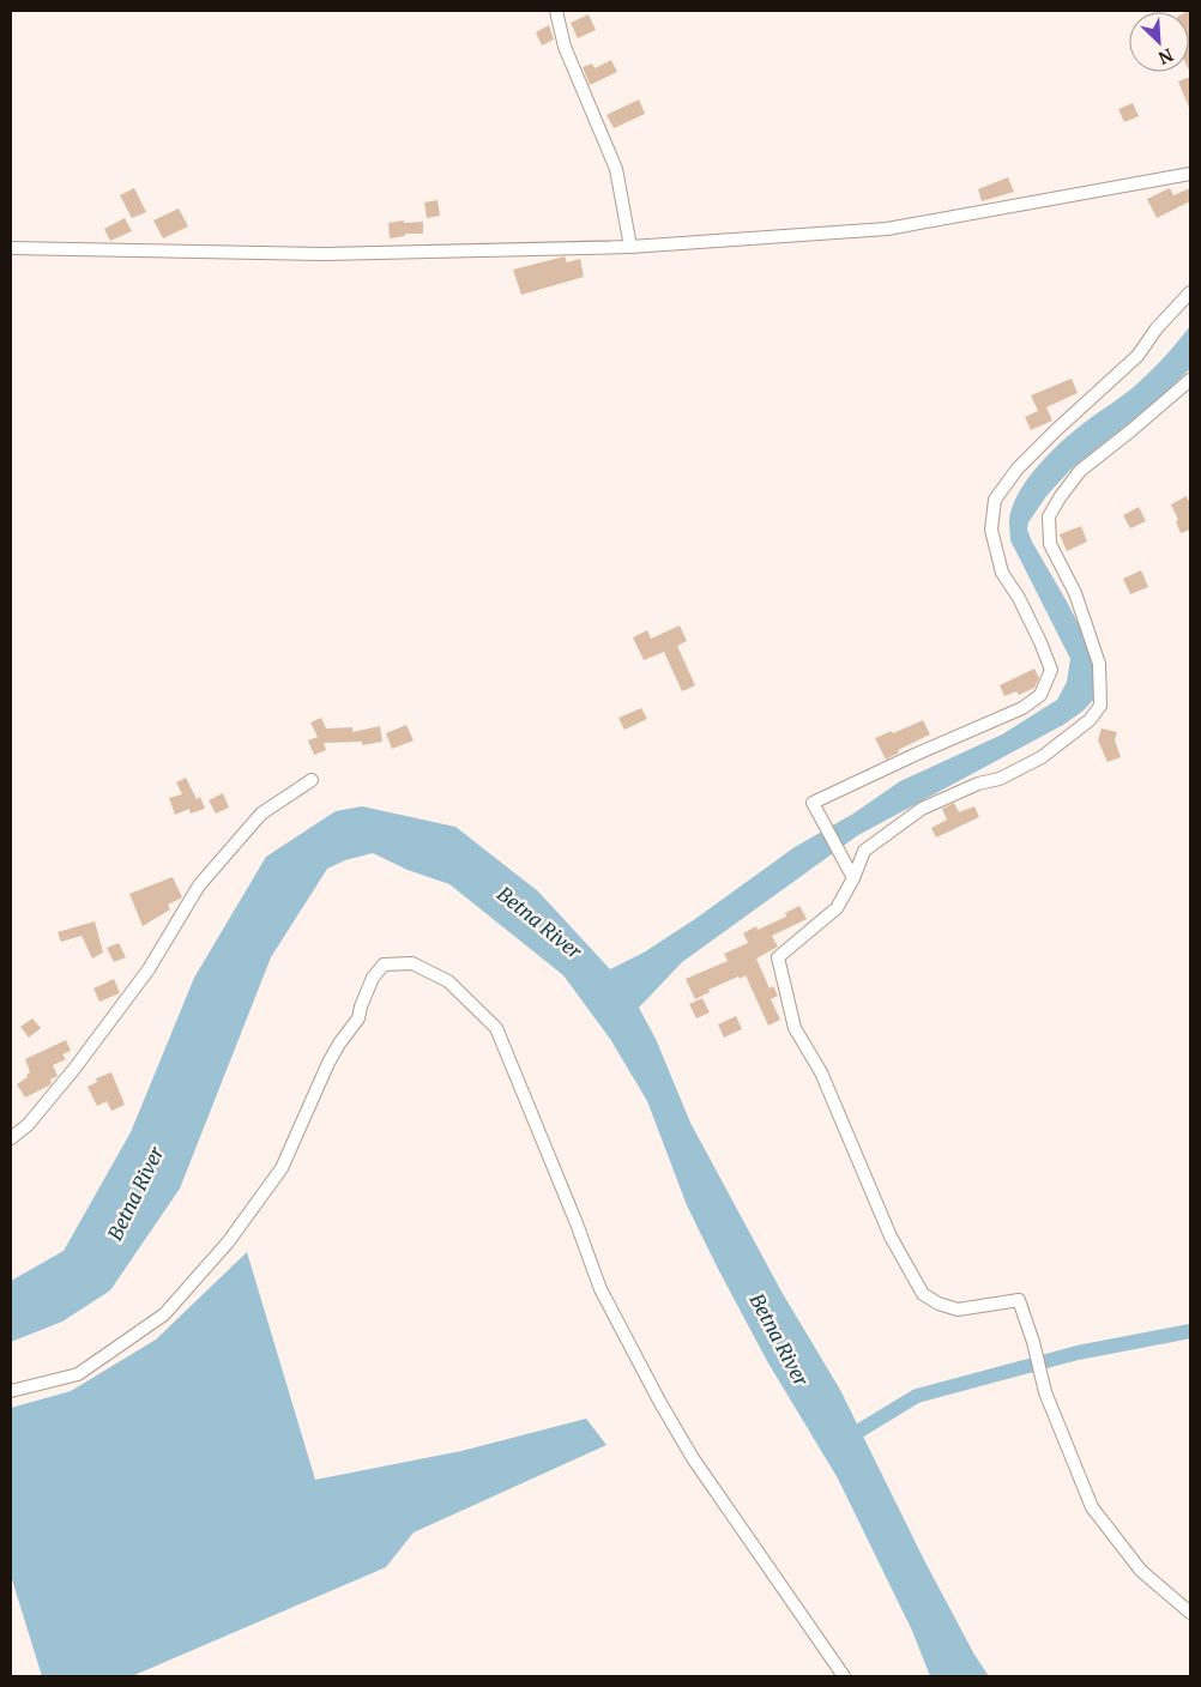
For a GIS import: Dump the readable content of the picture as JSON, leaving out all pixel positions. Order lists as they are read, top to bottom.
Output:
{
  "water": ["Betna River"],
  "north": "bottom right"
}
